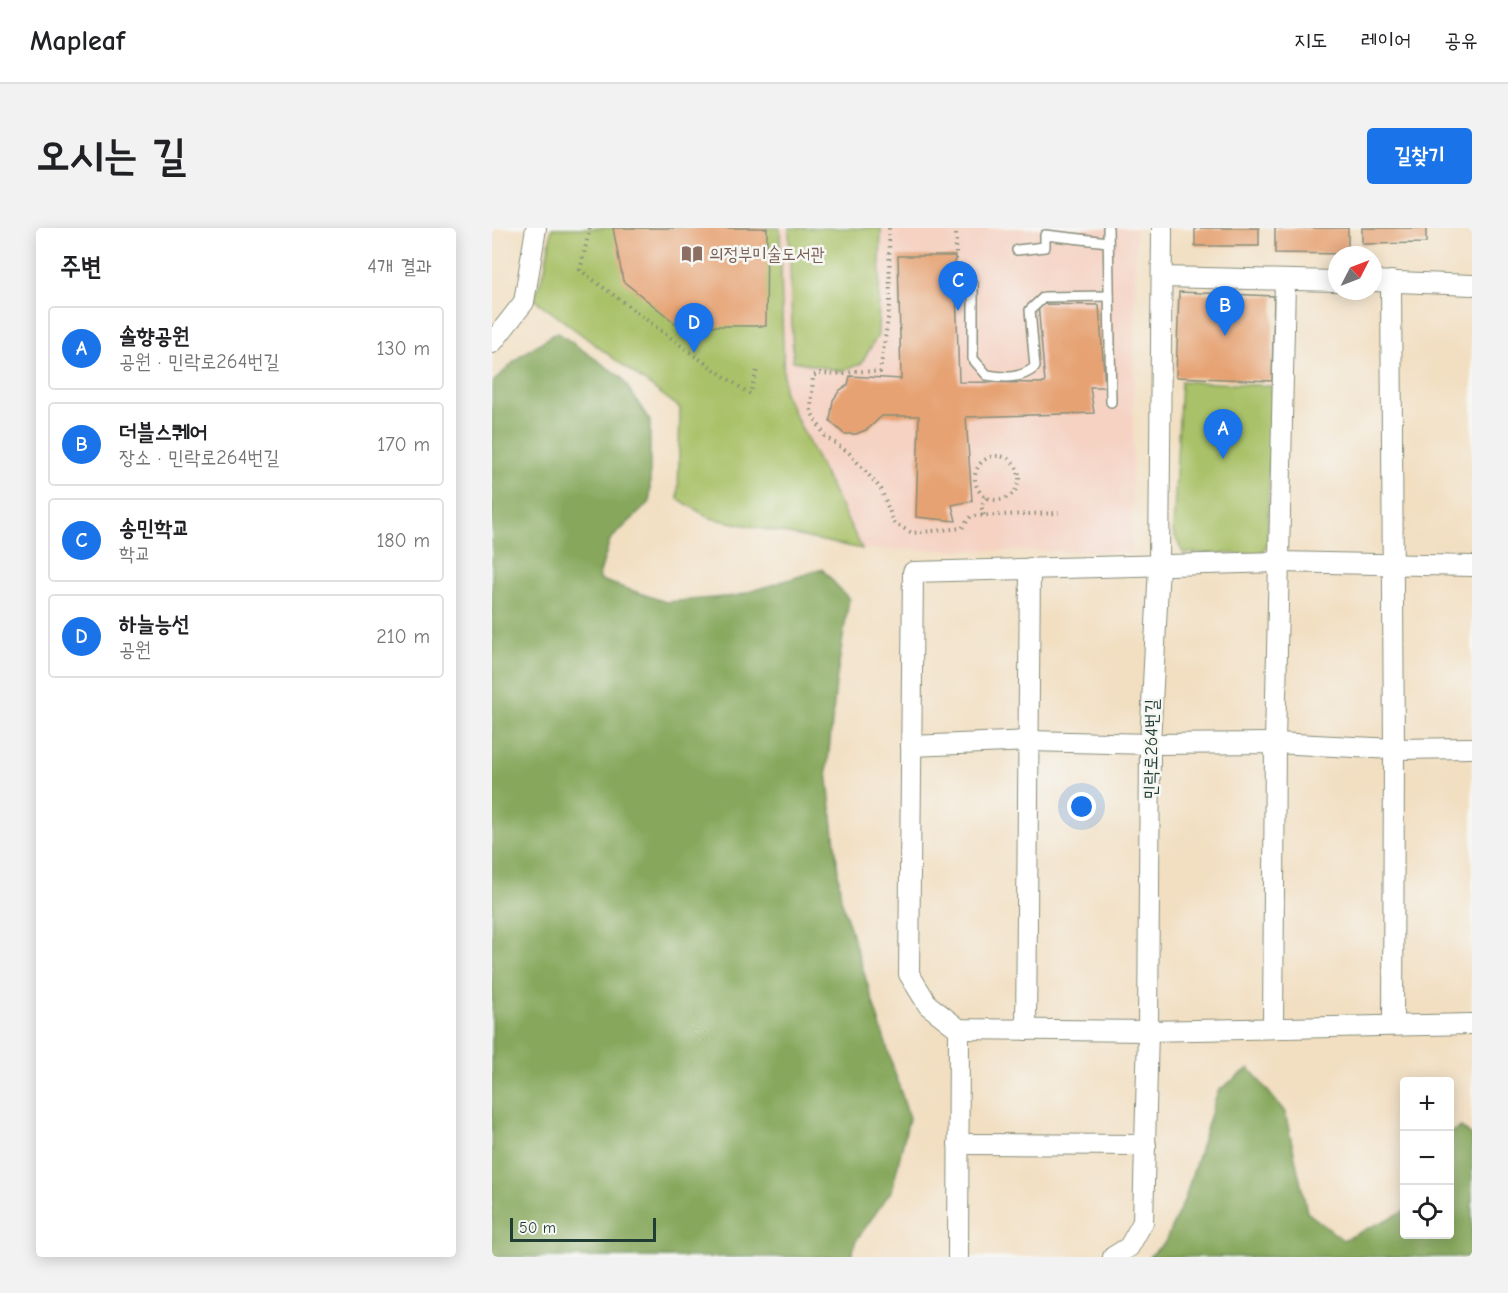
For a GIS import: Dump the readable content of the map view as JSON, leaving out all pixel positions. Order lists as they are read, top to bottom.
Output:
{
  "streets": {
    "street": ["민락로264번길"]
  },
  "places": {
    "library": ["의정부미술도서관"]
  },
  "scale_bar": "50 m",
  "north": "top right",
  "page": {
    "header": "Mapleaf",
    "nav": ["지도", "레이어", "공유"],
    "buttons": "길찾기",
    "title": "오시는 길",
    "heading": ["주변", "4개 결과"],
    "pins": [
      "C",
      "B",
      "D",
      "A"
    ],
    "list": [
      {
        "mark": "A",
        "name": "솔향공원",
        "note": "공원 · 민락로264번길",
        "value": "130 m"
      },
      {
        "mark": "B",
        "name": "더블스퀘어",
        "note": "장소 · 민락로264번길",
        "value": "170 m"
      },
      {
        "mark": "C",
        "name": "송민학교",
        "note": "학교",
        "value": "180 m"
      },
      {
        "mark": "D",
        "name": "하늘능선",
        "note": "공원",
        "value": "210 m"
      }
    ],
    "map_buttons": ["+", "−"],
    "scale": "50 m"
  }
}
